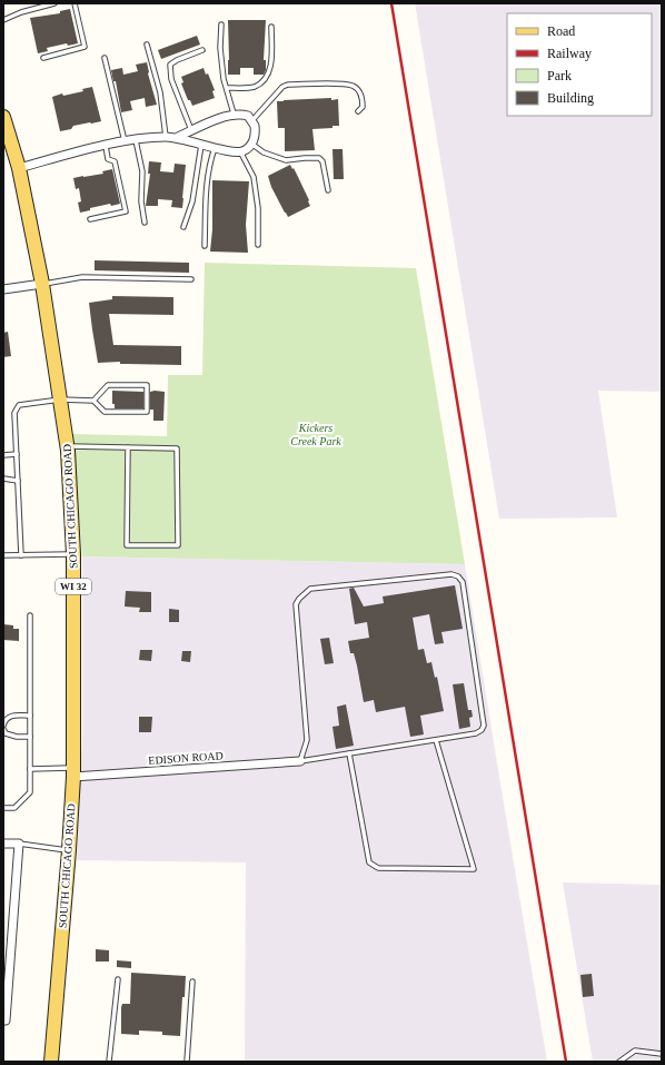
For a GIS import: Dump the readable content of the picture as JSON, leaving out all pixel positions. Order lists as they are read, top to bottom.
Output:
{
  "streets": {
    "main road": ["SOUTH CHICAGO ROAD", "WI 32"],
    "street": ["EDISON ROAD"]
  },
  "crossings": [
    ["SOUTH CHICAGO ROAD", "EDISON ROAD"]
  ],
  "parks": ["Kickers Creek Park"],
  "legend": [
    "Road",
    "Railway",
    "Park",
    "Building"
  ]
}
